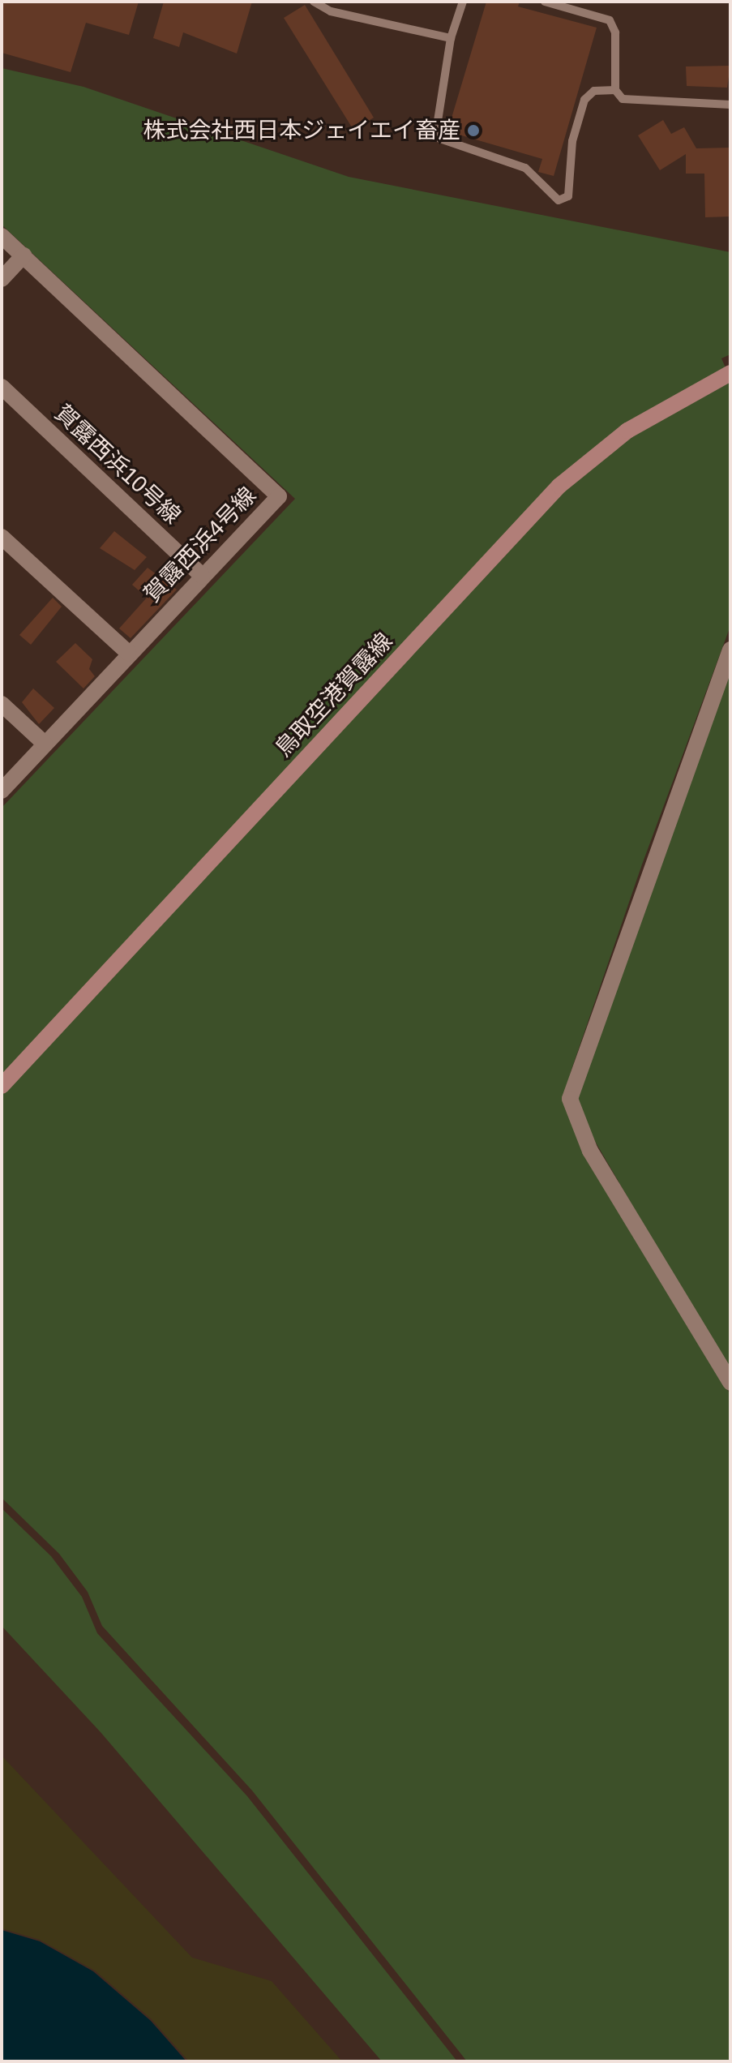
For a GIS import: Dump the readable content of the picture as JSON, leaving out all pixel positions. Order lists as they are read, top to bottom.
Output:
{
  "streets": {
    "main road": ["鳥取空港賀露線"],
    "street": ["賀露西浜10号線", "賀露西浜4号線"]
  },
  "crossings": [
    ["賀露西浜10号線", "賀露西浜4号線"]
  ],
  "places": ["株式会社西日本ジェイエイ畜産"]
}
